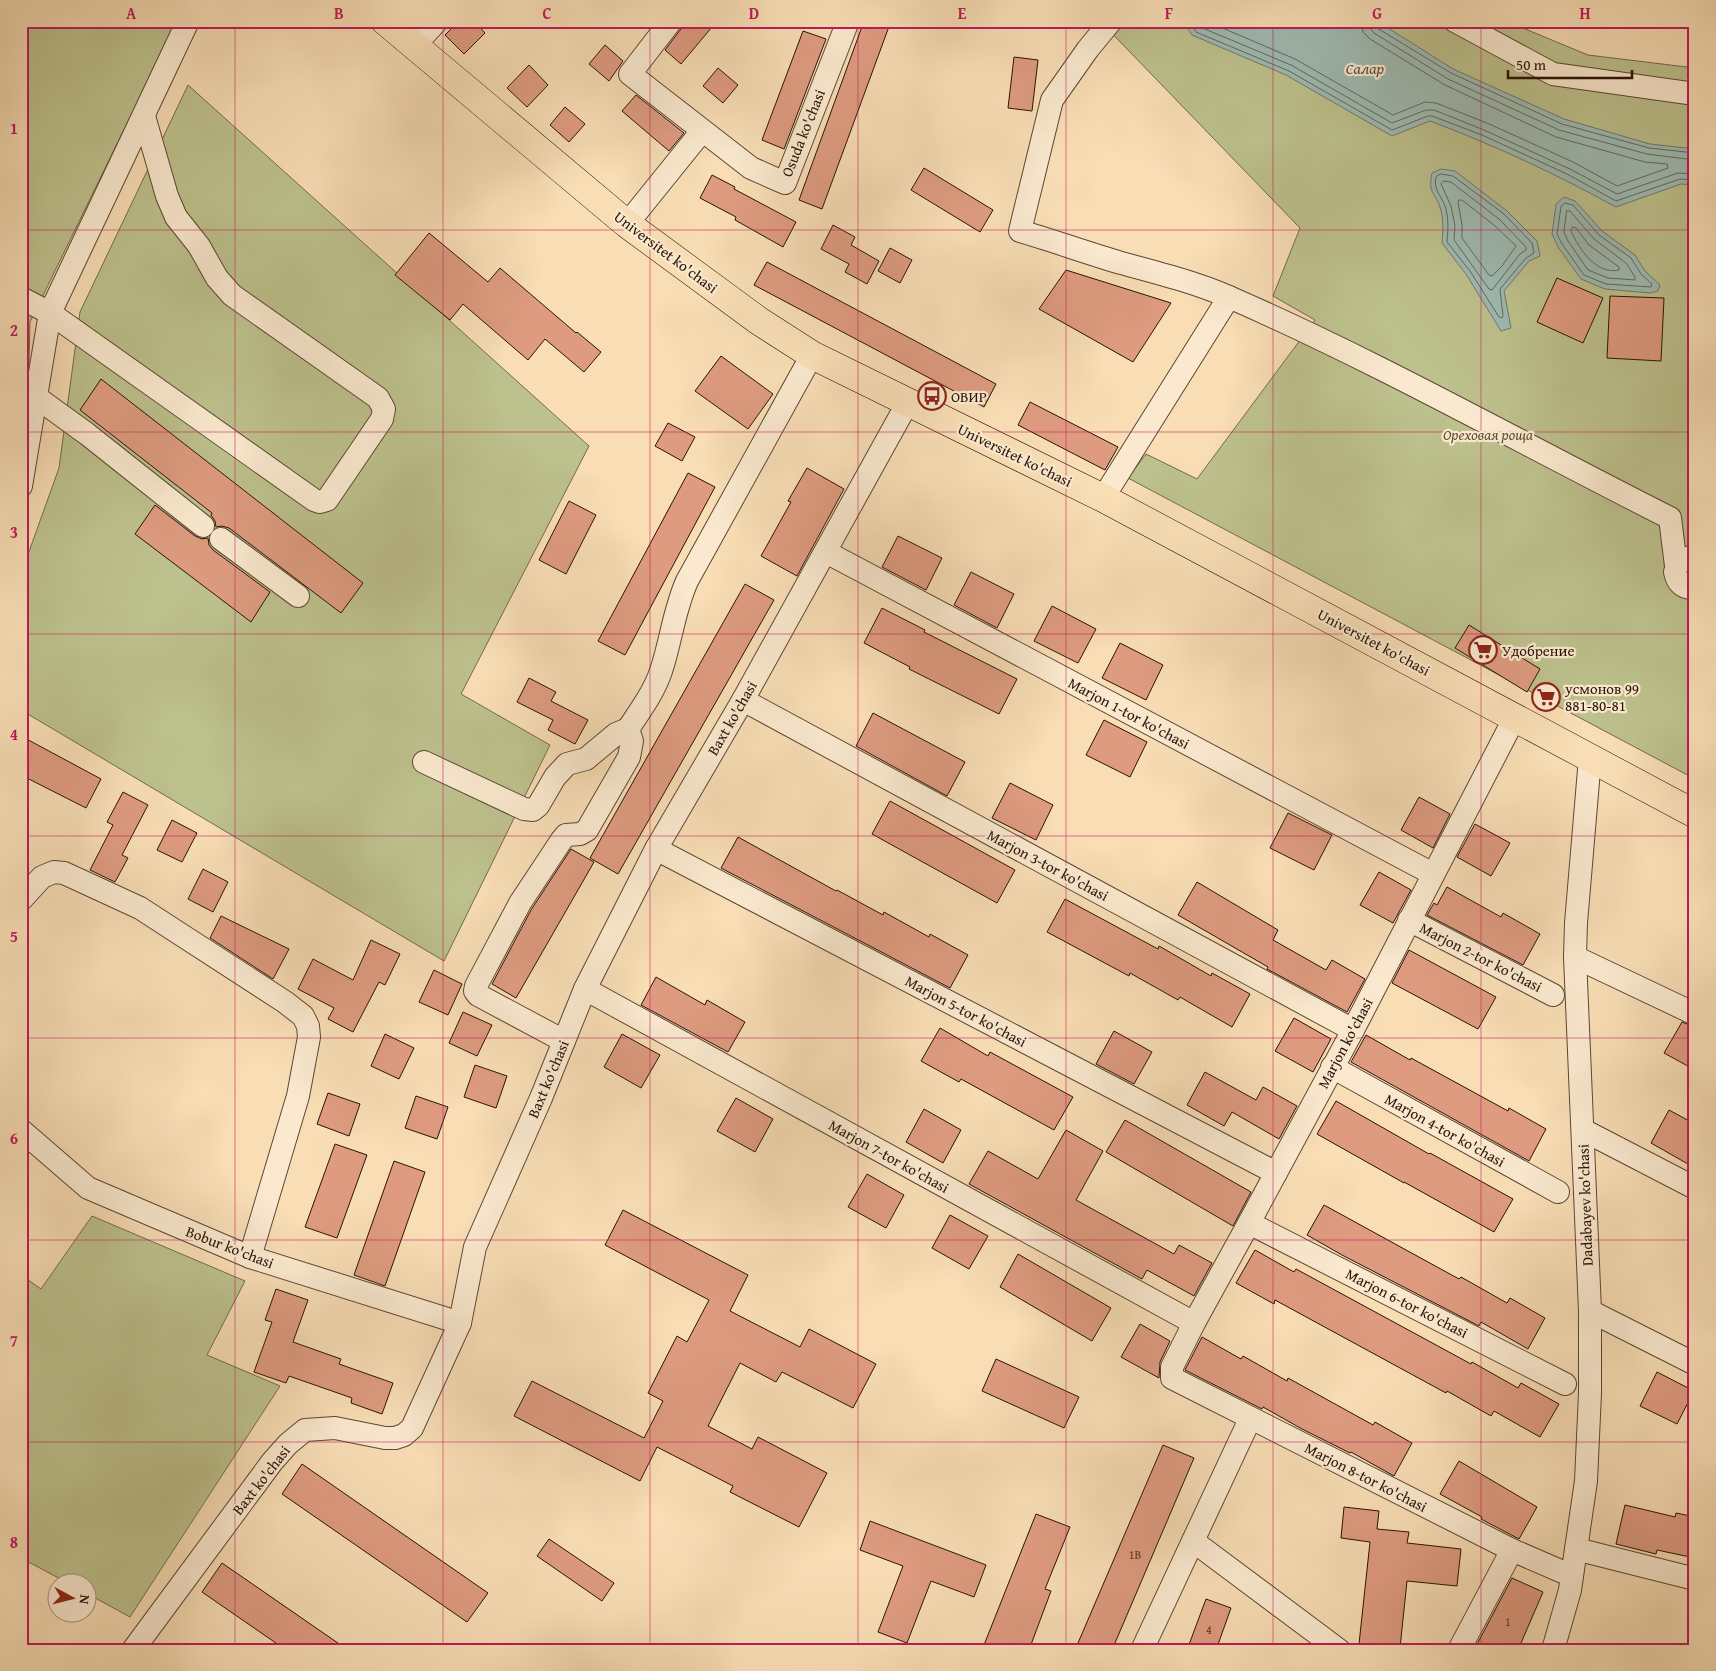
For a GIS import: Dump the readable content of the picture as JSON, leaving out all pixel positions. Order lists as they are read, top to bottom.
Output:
{
  "streets": {
    "main road": ["Universitet ko'chasi"],
    "street": [
      "Osuda ko'chasi",
      "Marjon 1-tor ko'chasi",
      "Baxt ko'chasi",
      "Marjon 3-tor ko'chasi",
      "Marjon 2-tor ko'chasi",
      "Marjon 5-tor ko'chasi",
      "Marjon ko'chasi",
      "Marjon 4-tor ko'chasi",
      "Marjon 7-tor ko'chasi",
      "Dadabayev ko'chasi",
      "Bobur ko'chasi",
      "Marjon 6-tor ko'chasi",
      "Marjon 8-tor ko'chasi"
    ]
  },
  "crossings": [
    ["Universitet ko'chasi", "Baxt ko'chasi"],
    ["Universitet ko'chasi", "Marjon ko'chasi"],
    ["Universitet ko'chasi", "Dadabayev ko'chasi"],
    ["Marjon 1-tor ko'chasi", "Baxt ko'chasi"],
    ["Marjon 1-tor ko'chasi", "Marjon ko'chasi"],
    ["Baxt ko'chasi", "Marjon 3-tor ko'chasi"],
    ["Baxt ko'chasi", "Marjon 5-tor ko'chasi"],
    ["Baxt ko'chasi", "Marjon 7-tor ko'chasi"],
    ["Baxt ko'chasi", "Bobur ko'chasi"],
    ["Marjon 3-tor ko'chasi", "Marjon ko'chasi"],
    ["Marjon 2-tor ko'chasi", "Marjon ko'chasi"],
    ["Marjon 5-tor ko'chasi", "Marjon ko'chasi"],
    ["Marjon ko'chasi", "Marjon 4-tor ko'chasi"],
    ["Marjon ko'chasi", "Marjon 7-tor ko'chasi"],
    ["Marjon ko'chasi", "Marjon 6-tor ko'chasi"],
    ["Marjon ko'chasi", "Marjon 8-tor ko'chasi"],
    ["Dadabayev ko'chasi", "Marjon 8-tor ko'chasi"]
  ],
  "water": ["Салар"],
  "parks": ["Ореховая роща"],
  "places": {
    "bus stop": ["ОВИР"],
    "supermarket": ["Удобрение", "усмонов 99 881-80-81"]
  },
  "house_numbers": ["1B", "1", "4"],
  "scale_bar": "50 m",
  "north": "right",
  "grid": {
    "columns": [
      "A",
      "B",
      "C",
      "D",
      "E",
      "F",
      "G",
      "H"
    ],
    "rows": [
      "1",
      "2",
      "3",
      "4",
      "5",
      "6",
      "7",
      "8"
    ]
  }
}
